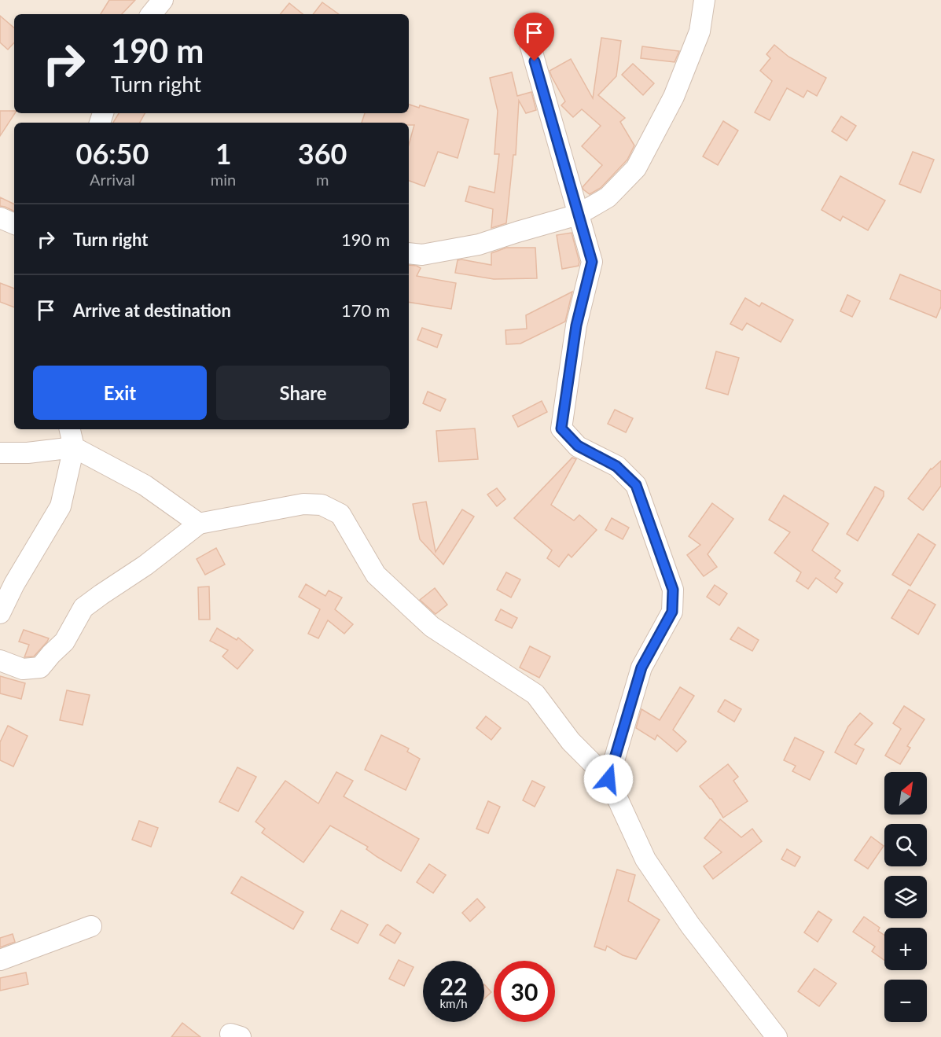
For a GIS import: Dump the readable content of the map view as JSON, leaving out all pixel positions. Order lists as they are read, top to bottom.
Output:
{
  "north": "top right",
  "page": {
    "turn": ["190 m", "Turn right"],
    "eta": [
      "06:50",
      "Arrival",
      "1",
      "min",
      "360",
      "m"
    ],
    "list": [
      {
        "name": "Turn right",
        "value": "190 m"
      },
      {
        "name": "Arrive at destination",
        "value": "170 m"
      }
    ],
    "buttons": ["Exit", "Share"],
    "map_buttons": ["+", "−"],
    "speed": "22 km/h",
    "limit": "30"
  }
}
